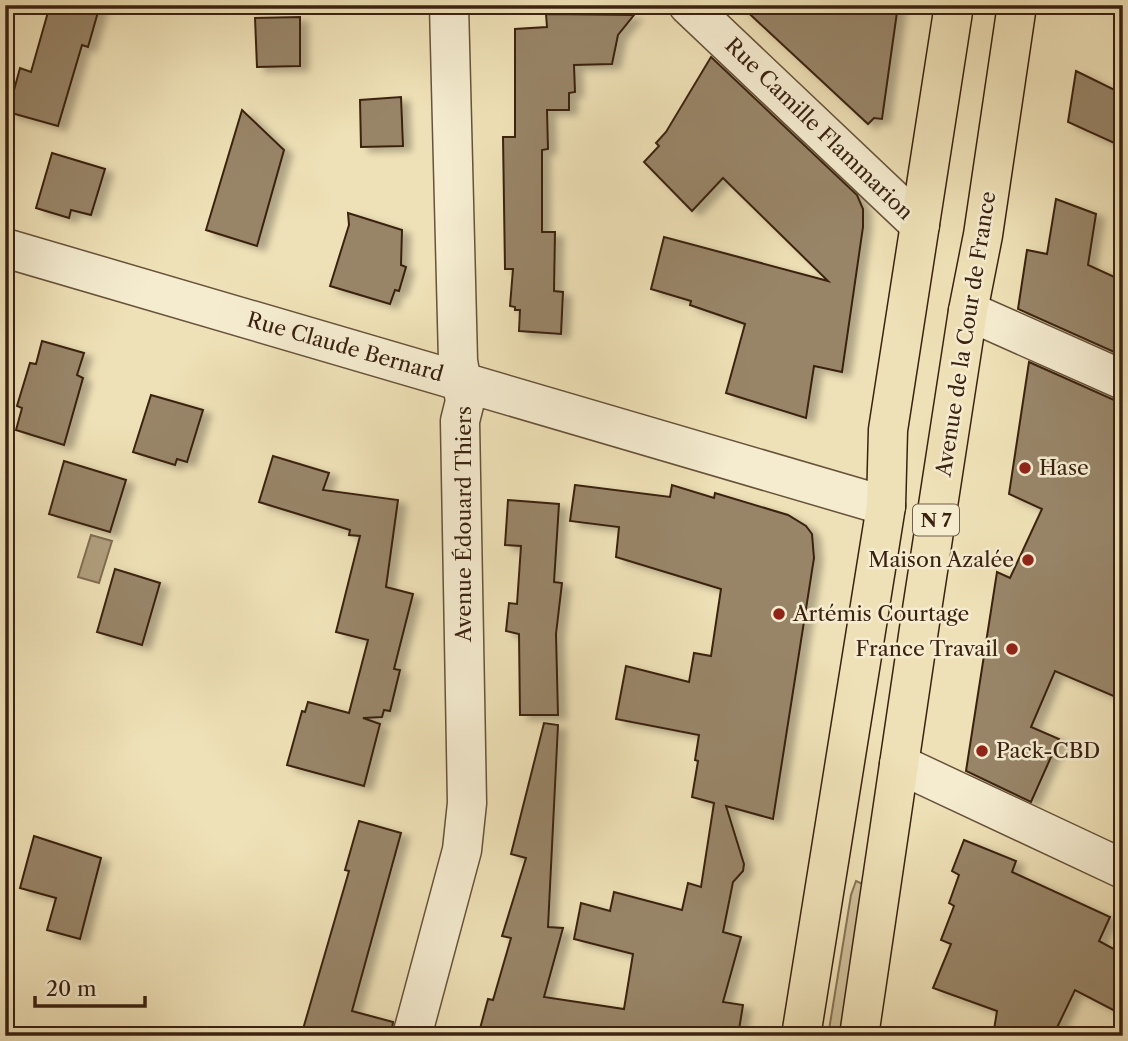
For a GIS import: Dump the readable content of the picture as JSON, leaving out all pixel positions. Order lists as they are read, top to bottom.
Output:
{
  "streets": {
    "main road": ["Avenue de la Cour de France", "N 7"],
    "street": ["Rue Camille Flammarion", "Rue Claude Bernard", "Avenue Édouard Thiers"]
  },
  "crossings": [
    ["Rue Camille Flammarion", "N 7"],
    ["Rue Claude Bernard", "N 7"],
    ["Rue Claude Bernard", "Avenue Édouard Thiers"]
  ],
  "places": [
    "Hase",
    "Maison Azalée",
    "Artémis Courtage",
    "France Travail",
    "Pack-CBD"
  ],
  "scale_bar": "20 m"
}
